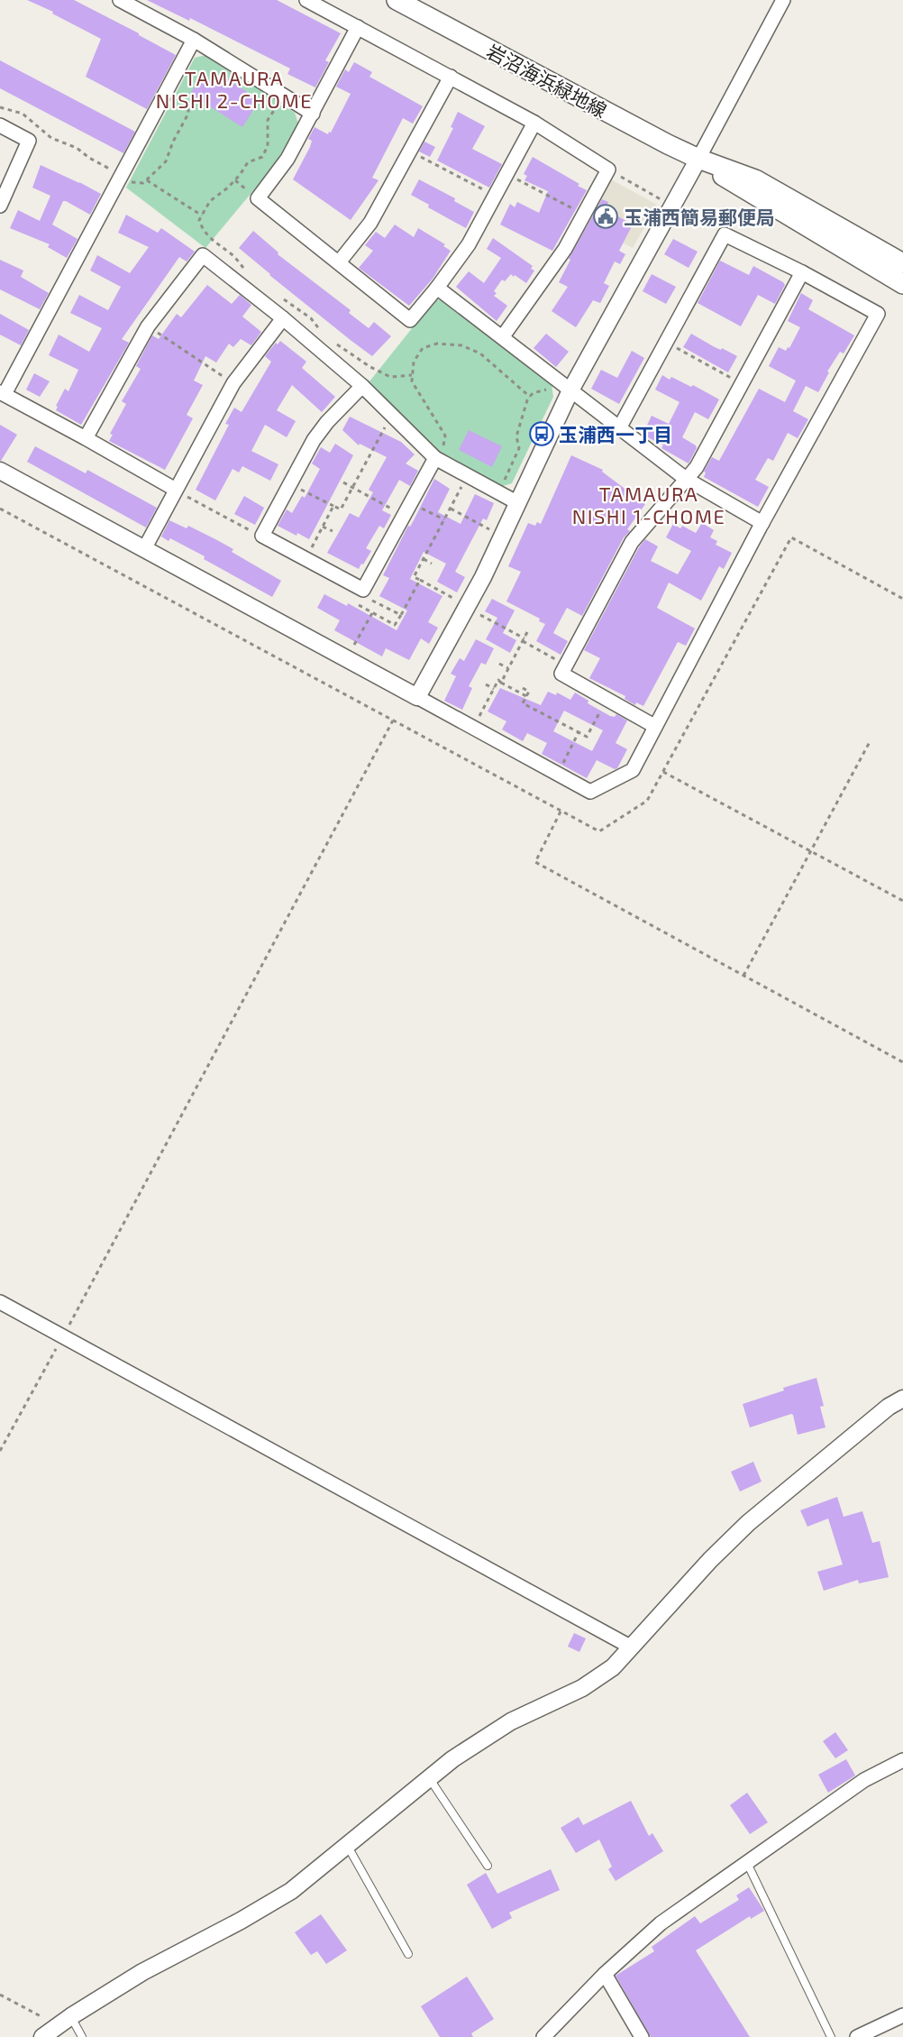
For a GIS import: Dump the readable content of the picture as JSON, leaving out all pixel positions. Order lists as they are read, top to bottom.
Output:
{
  "streets": {
    "main road": ["岩沼海浜緑地線"]
  },
  "districts": ["TAMAURA NISHI 2-CHOME", "TAMAURA NISHI 1-CHOME"],
  "places": {
    "public building": ["玉浦西簡易郵便局"],
    "bus stop": ["玉浦西一丁目"]
  }
}
